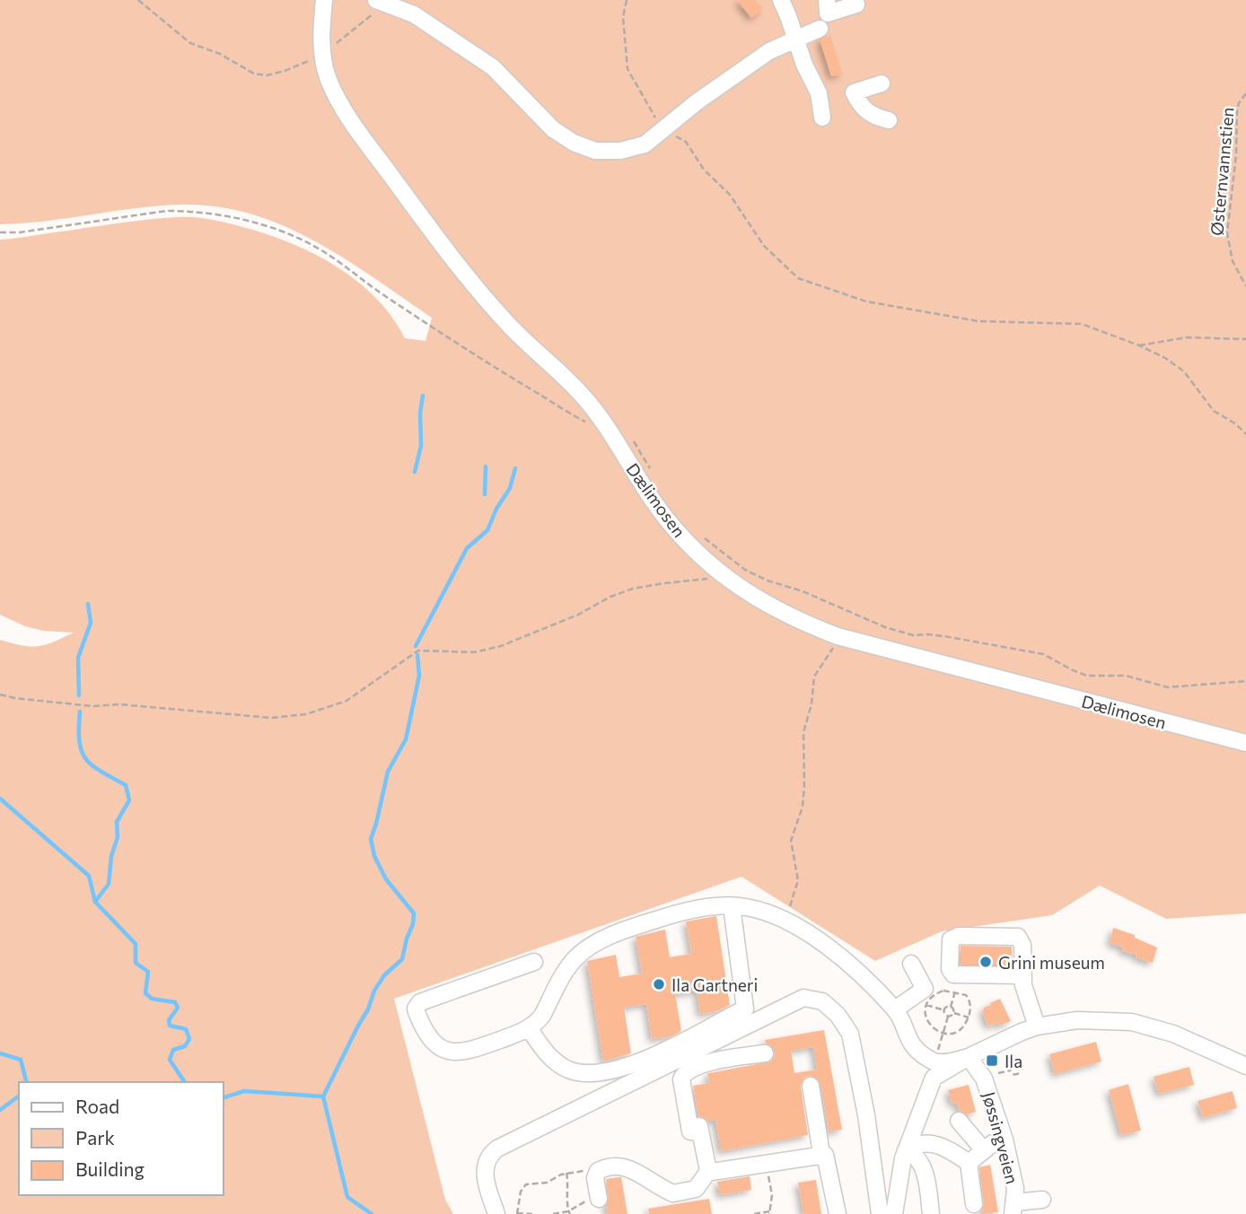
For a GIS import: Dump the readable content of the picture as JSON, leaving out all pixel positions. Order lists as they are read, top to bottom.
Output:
{
  "streets": {
    "street": ["Dælimosen", "Jøssingveien"],
    "path": ["Østernvannstien"]
  },
  "places": {
    "other": ["Grini museum", "Ila Gartneri"],
    "transit": ["Ila"]
  },
  "legend": ["Road", "Park", "Building"]
}
